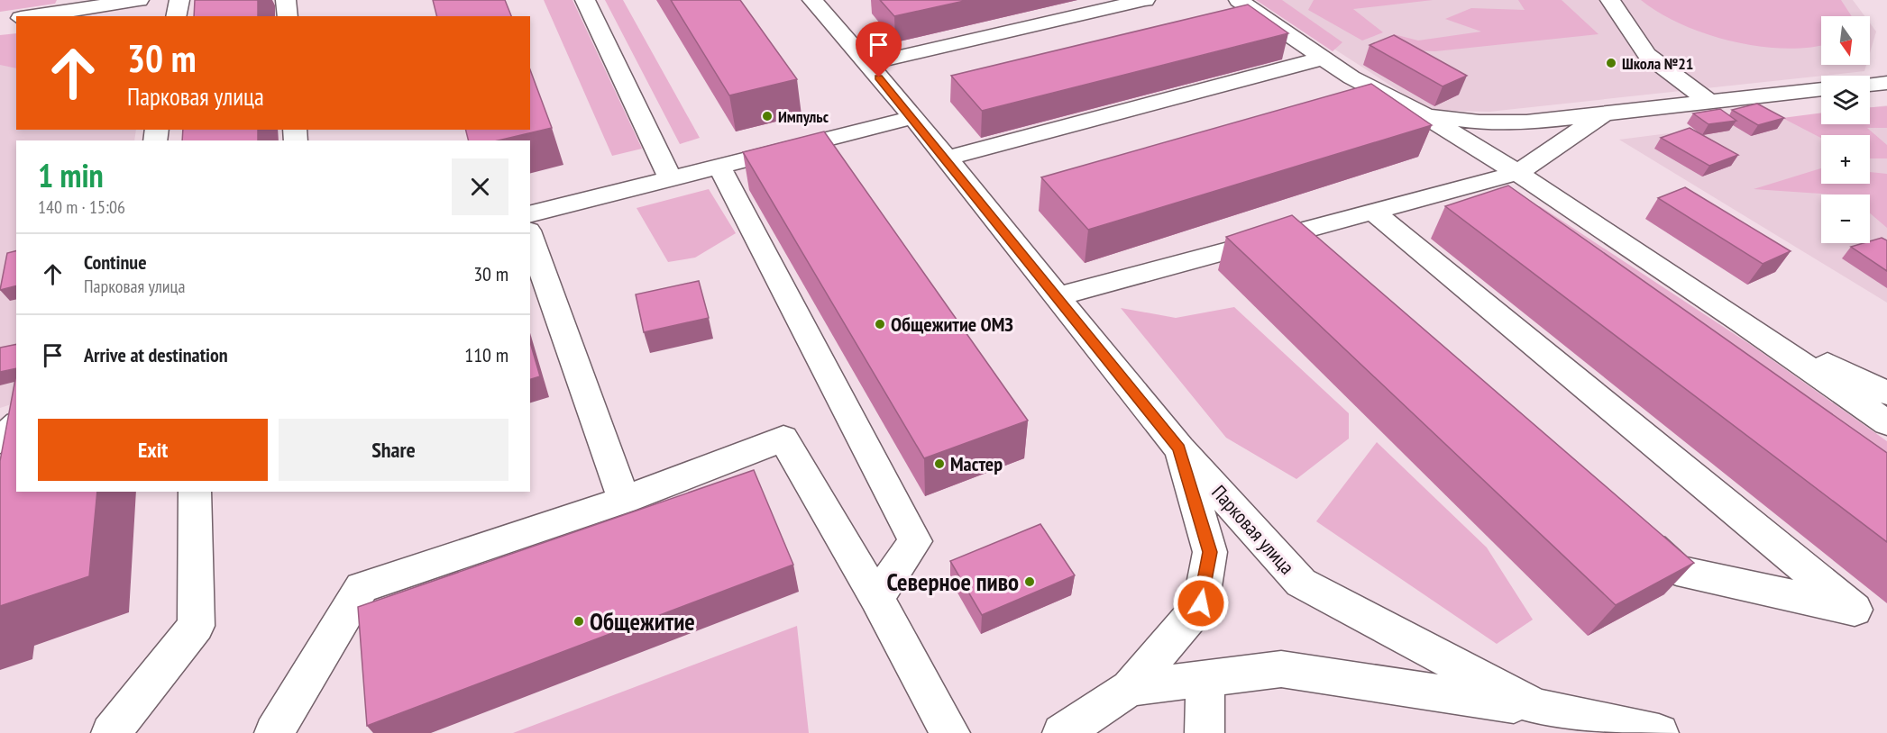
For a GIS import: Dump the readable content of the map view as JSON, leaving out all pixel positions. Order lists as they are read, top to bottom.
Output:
{
  "streets": {
    "street": ["Парковая улица"]
  },
  "places": [
    "Школа №21",
    "Импульс",
    "Общежитие ОМЗ",
    "Мастер",
    "Северное пиво",
    "Общежитие"
  ],
  "north": "bottom",
  "page": {
    "map_buttons": ["+", "−"],
    "turn": ["30 m", "Парковая улица"],
    "heading": ["1 min", "140 m · 15:06"],
    "list": [
      {
        "name": "Continue",
        "note": "Парковая улица",
        "value": "30 m"
      },
      {
        "name": "Arrive at destination",
        "value": "110 m"
      }
    ],
    "buttons": ["Exit", "Share"]
  }
}
